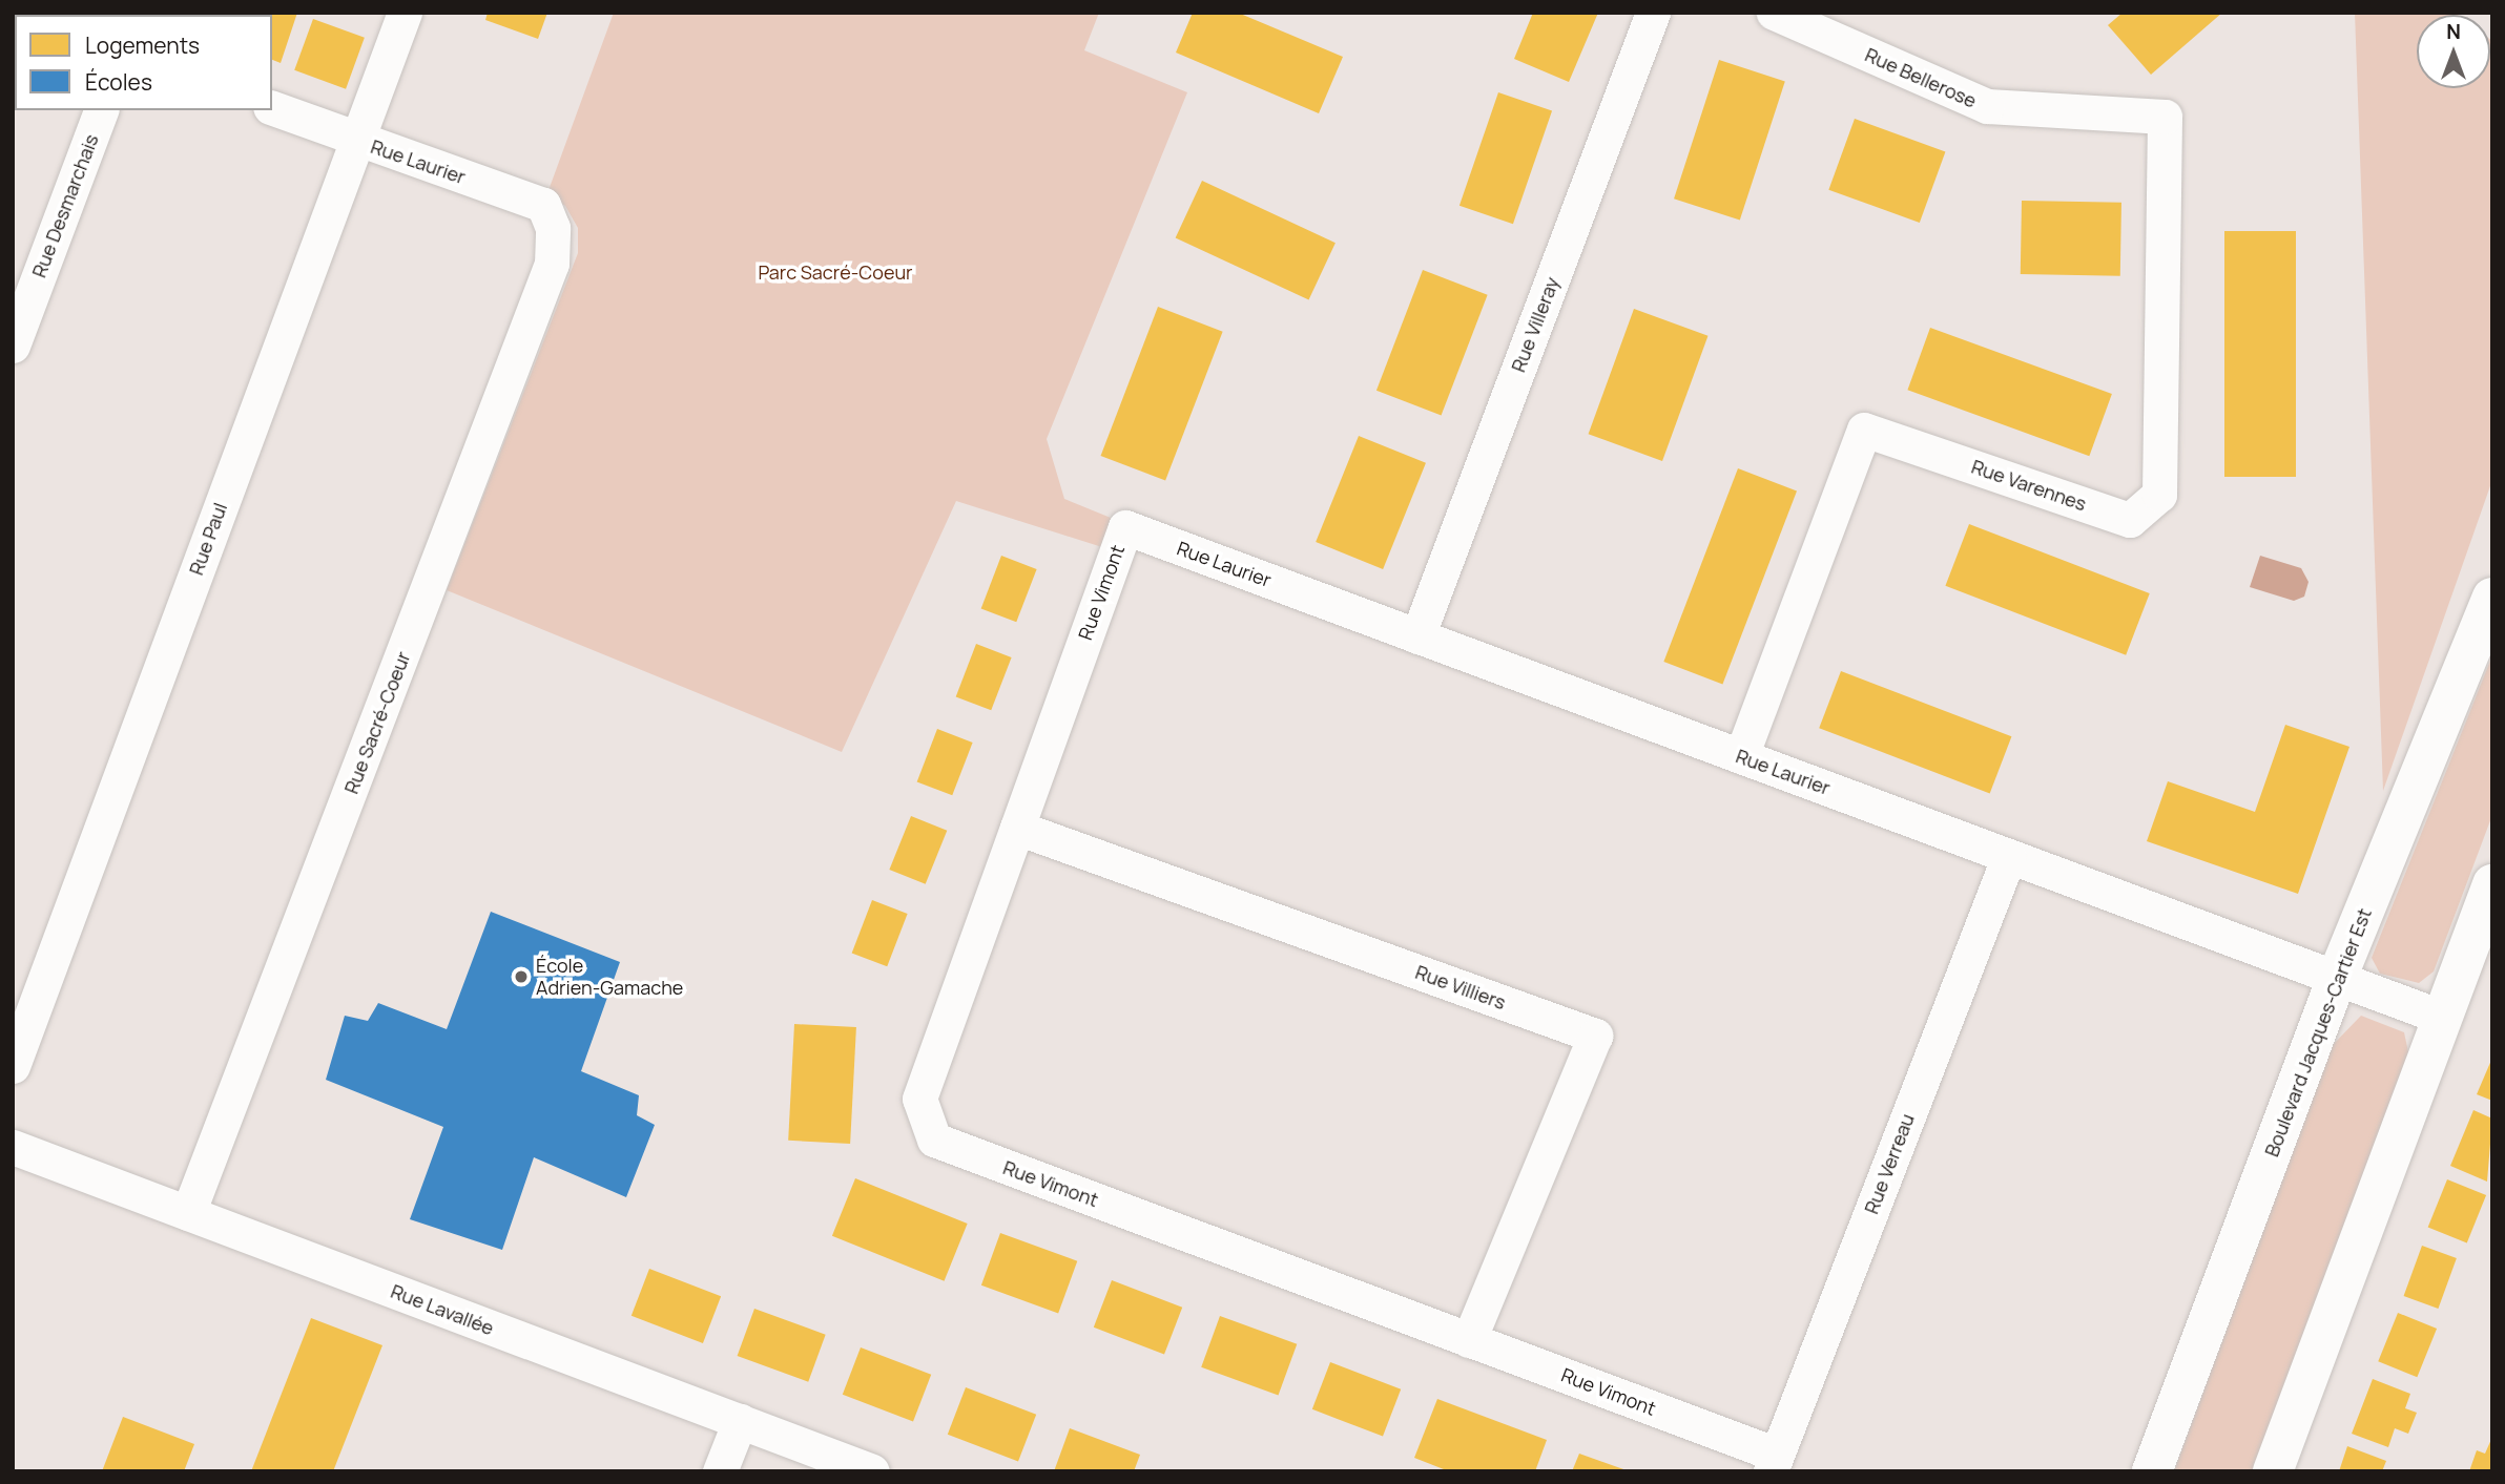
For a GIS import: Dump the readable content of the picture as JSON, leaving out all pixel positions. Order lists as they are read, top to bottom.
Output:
{
  "streets": {
    "main road": ["Boulevard Jacques-Cartier Est"],
    "street": [
      "Rue Bellerose",
      "Rue Laurier",
      "Rue Desmarchais",
      "Rue Villeray",
      "Rue Varennes",
      "Rue Paul",
      "Rue Vimont",
      "Rue Sacré-Coeur",
      "Rue Villiers",
      "Rue Verreau",
      "Rue Lavallée"
    ]
  },
  "crossings": [
    ["Rue Bellerose", "Rue Varennes"],
    ["Rue Laurier", "Rue Villeray"],
    ["Rue Laurier", "Rue Varennes"],
    ["Rue Laurier", "Rue Paul"],
    ["Rue Laurier", "Rue Vimont"],
    ["Rue Laurier", "Rue Sacré-Coeur"],
    ["Rue Laurier", "Boulevard Jacques-Cartier Est"],
    ["Rue Laurier", "Rue Verreau"],
    ["Rue Vimont", "Rue Villiers"],
    ["Rue Vimont", "Rue Verreau"],
    ["Rue Sacré-Coeur", "Rue Lavallée"]
  ],
  "parks": ["Parc Sacré-Coeur"],
  "places": ["École Adrien-Gamache"],
  "legend": ["Logements", "Écoles"],
  "north": "top"
}
